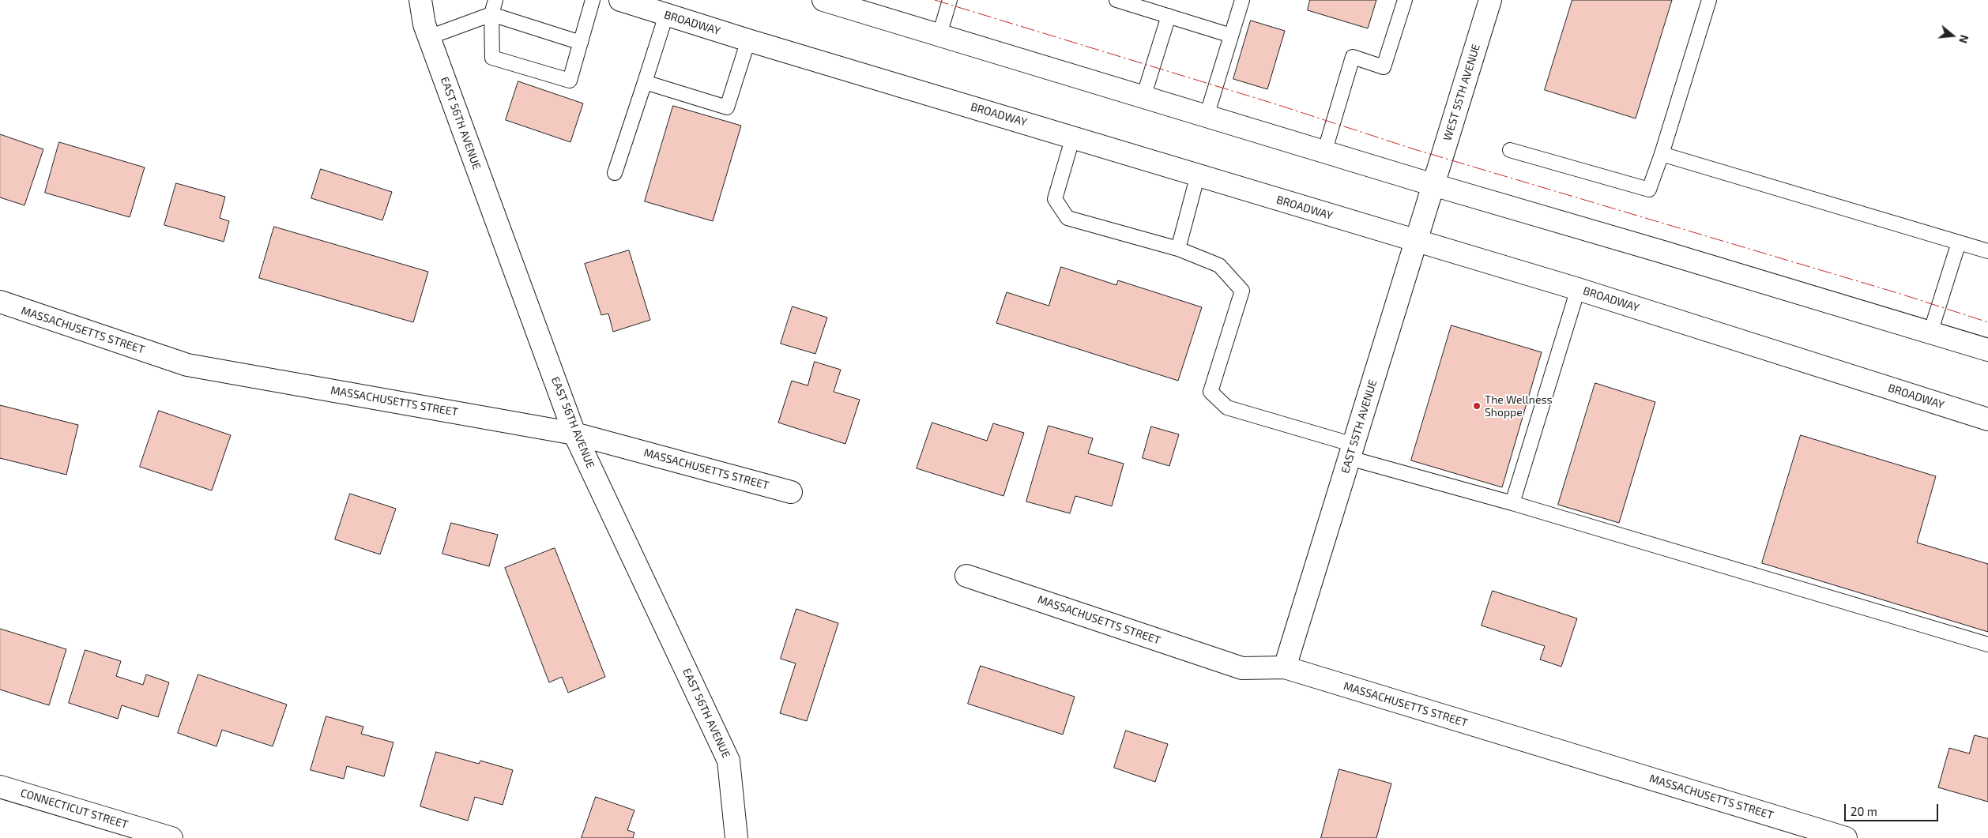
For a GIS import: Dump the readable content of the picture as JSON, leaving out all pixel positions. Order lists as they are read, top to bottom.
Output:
{
  "streets": {
    "street": [
      "BROADWAY",
      "WEST 55TH AVENUE",
      "EAST 56TH AVENUE",
      "MASSACHUSETTS STREET",
      "EAST 55TH AVENUE",
      "CONNECTICUT STREET"
    ]
  },
  "crossings": [
    ["BROADWAY", "EAST 55TH AVENUE"],
    ["WEST 55TH AVENUE", "EAST 55TH AVENUE"],
    ["EAST 56TH AVENUE", "MASSACHUSETTS STREET"],
    ["MASSACHUSETTS STREET", "EAST 55TH AVENUE"]
  ],
  "places": ["The Wellness Shoppe"],
  "scale_bar": "20 m",
  "north": "right"
}
